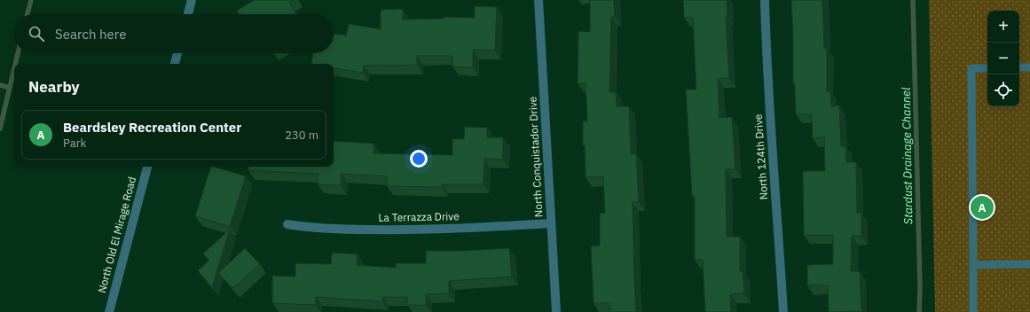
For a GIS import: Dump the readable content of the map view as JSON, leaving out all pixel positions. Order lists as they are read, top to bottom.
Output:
{
  "streets": {
    "street": [
      "North Conquistador Drive",
      "North 124th Drive",
      "La Terrazza Drive",
      "North Old El Mirage Road"
    ]
  },
  "crossings": [
    ["North Conquistador Drive", "La Terrazza Drive"]
  ],
  "water": ["Stardust Drainage Channel"],
  "page": {
    "map_buttons": ["+", "−"],
    "search": "Search here",
    "heading": "Nearby",
    "list": [
      {
        "mark": "A",
        "name": "Beardsley Recreation Center",
        "note": "Park",
        "value": "230 m"
      }
    ],
    "pins": "A"
  }
}
